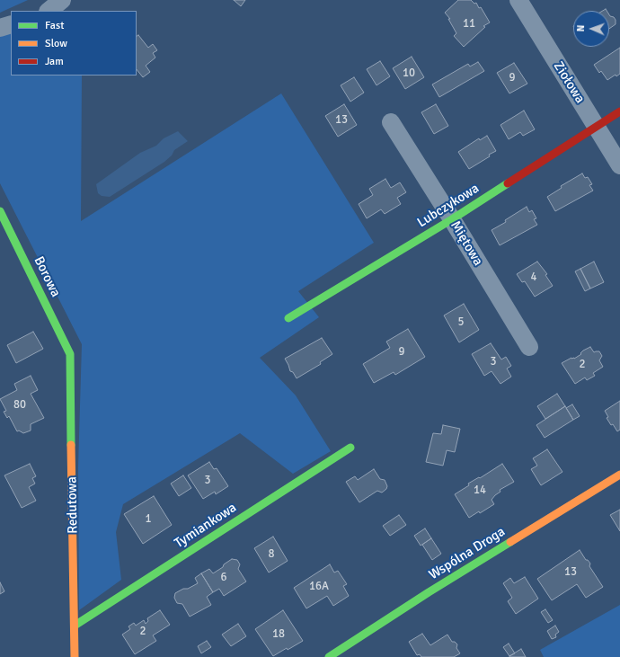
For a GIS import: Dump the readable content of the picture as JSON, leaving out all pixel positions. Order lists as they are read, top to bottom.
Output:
{
  "streets": {
    "street": [
      "Ziołowa",
      "Lubczykowa",
      "Miętowa",
      "Borowa",
      "Redutowa",
      "Tymiankowa",
      "Wspólna Droga"
    ]
  },
  "crossings": [
    ["Ziołowa", "Lubczykowa"],
    ["Lubczykowa", "Miętowa"],
    ["Borowa", "Redutowa"],
    ["Redutowa", "Tymiankowa"]
  ],
  "house_numbers": [
    "11",
    "10",
    "9",
    "13",
    "4",
    "5",
    "9",
    "3",
    "2",
    "80",
    "3",
    "14",
    "1",
    "8",
    "13",
    "6",
    "16A",
    "2",
    "18"
  ],
  "legend": ["Fast", "Slow", "Jam"],
  "north": "left"
}
